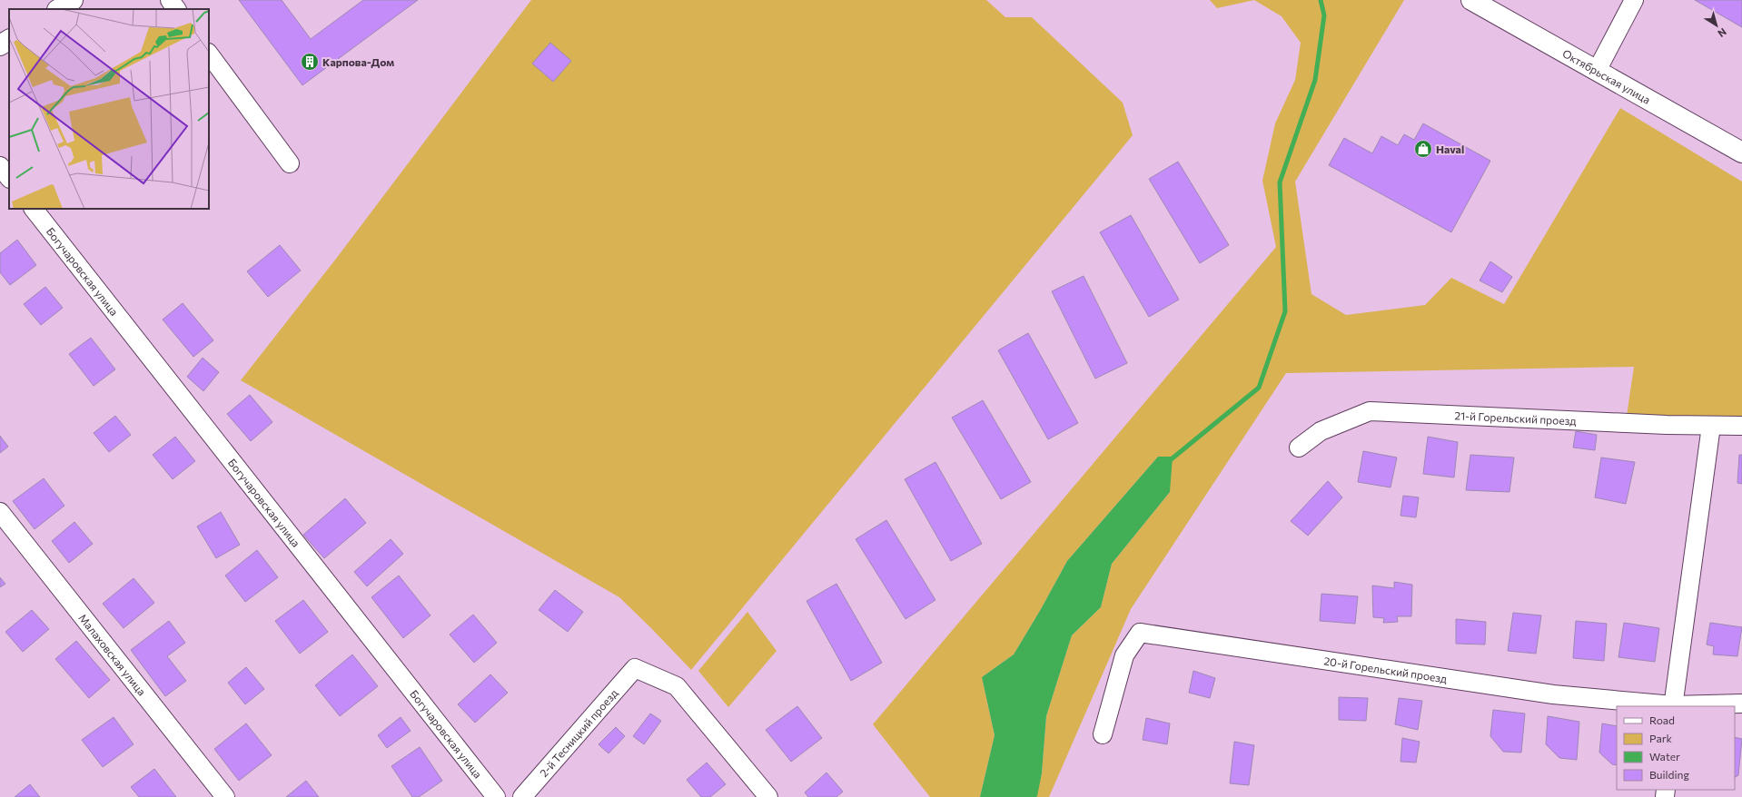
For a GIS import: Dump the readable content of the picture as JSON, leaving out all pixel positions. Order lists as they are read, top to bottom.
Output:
{
  "streets": {
    "main road": ["Октябрьская улица"],
    "street": [
      "Богучаровская улица",
      "21-й Горельский проезд",
      "Малаховская улица",
      "20-й Горельский проезд",
      "2-й Тесницкий проезд"
    ]
  },
  "places": {
    "building": ["Карпова-Дом"],
    "shop": ["Haval"]
  },
  "legend": [
    "Road",
    "Park",
    "Water",
    "Building"
  ],
  "north": "bottom right"
}
